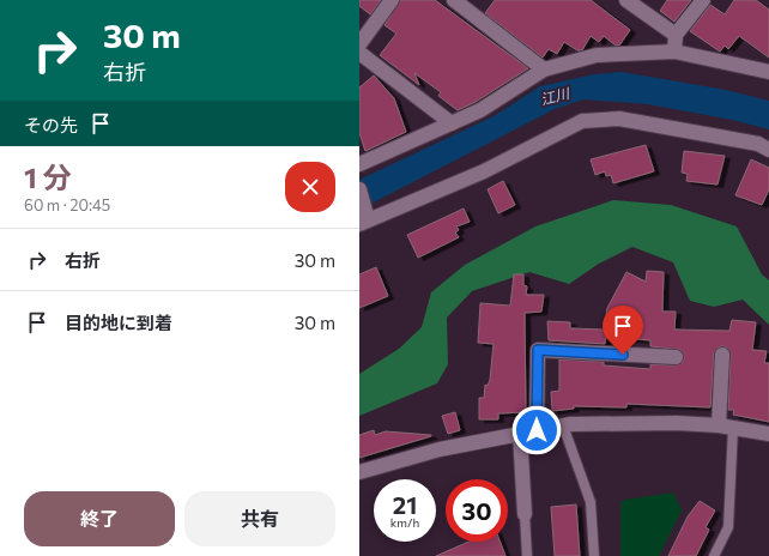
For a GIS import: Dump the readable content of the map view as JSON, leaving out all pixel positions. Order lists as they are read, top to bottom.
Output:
{
  "water": ["江川"],
  "page": {
    "turn": ["30 m", "右折"],
    "then": "その先",
    "heading": ["1 分", "60 m · 20:45"],
    "list": [
      {
        "name": "右折",
        "value": "30 m"
      },
      {
        "name": "目的地に到着",
        "value": "30 m"
      }
    ],
    "speed": "21 km/h",
    "limit": "30",
    "buttons": ["終了", "共有"]
  }
}
